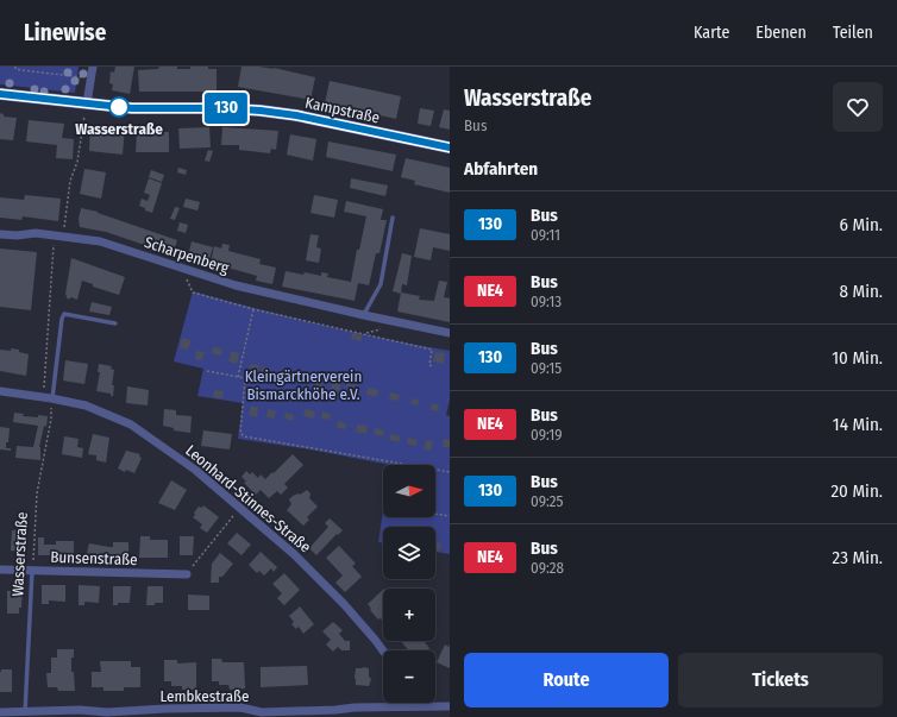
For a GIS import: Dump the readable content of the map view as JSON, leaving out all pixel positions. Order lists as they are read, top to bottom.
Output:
{
  "streets": {
    "main road": ["Kampstraße"],
    "street": [
      "Scharpenberg",
      "Leonhard-Stinnes-Straße",
      "Bunsenstraße",
      "Lembkestraße"
    ],
    "lane": ["Wasserstraße"]
  },
  "crossings": [
    ["Scharpenberg", "Wasserstraße"],
    ["Leonhard-Stinnes-Straße", "Wasserstraße"],
    ["Wasserstraße", "Bunsenstraße"],
    ["Wasserstraße", "Lembkestraße"]
  ],
  "parks": ["Kleingärtnerverein Bismarckhöhe e.V."],
  "places": ["Wasserstraße"],
  "lines": ["bus line 130"],
  "north": "right",
  "page": {
    "header": "Linewise",
    "nav": ["Karte", "Ebenen", "Teilen"],
    "on_map": "130",
    "heading": [
      ["Wasserstraße", "Bus"],
      "Abfahrten"
    ],
    "list": [
      {
        "mark": "130",
        "name": "Bus",
        "note": "09:11",
        "value": "6 Min."
      },
      {
        "mark": "NE4",
        "name": "Bus",
        "note": "09:13",
        "value": "8 Min."
      },
      {
        "mark": "130",
        "name": "Bus",
        "note": "09:15",
        "value": "10 Min."
      },
      {
        "mark": "NE4",
        "name": "Bus",
        "note": "09:19",
        "value": "14 Min."
      },
      {
        "mark": "130",
        "name": "Bus",
        "note": "09:25",
        "value": "20 Min."
      },
      {
        "mark": "NE4",
        "name": "Bus",
        "note": "09:28",
        "value": "23 Min."
      }
    ],
    "map_buttons": ["+", "−"],
    "buttons": ["Route", "Tickets"]
  }
}
